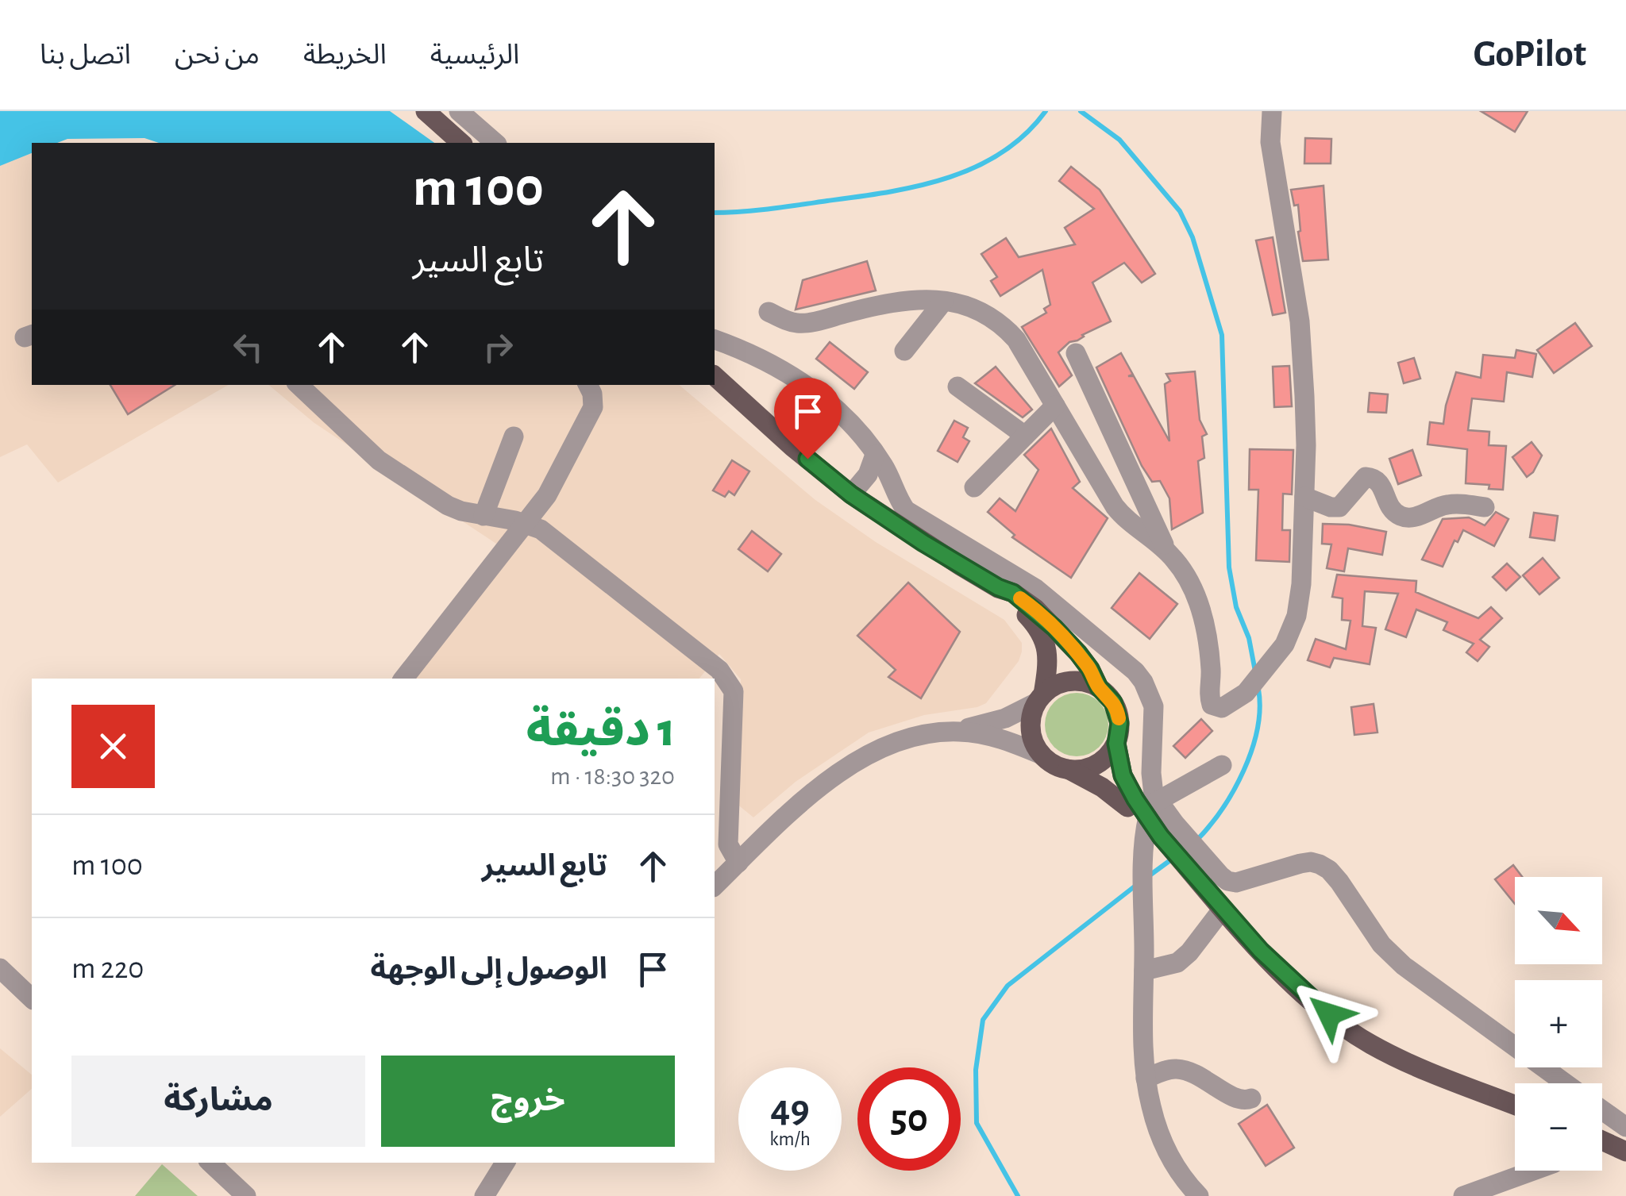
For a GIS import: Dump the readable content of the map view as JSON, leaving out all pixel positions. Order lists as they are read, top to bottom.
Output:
{
  "north": "bottom right",
  "page": {
    "header": "GoPilot",
    "nav": [
      "الرئيسية",
      "الخريطة",
      "من نحن",
      "اتصل بنا"
    ],
    "turn": ["100 m", "تابع السير"],
    "heading": ["1 دقيقة", "320 m · 18:30"],
    "list": [
      {
        "name": "تابع السير",
        "value": "100 m"
      },
      {
        "name": "الوصول إلى الوجهة",
        "value": "220 m"
      }
    ],
    "map_buttons": ["+", "−"],
    "buttons": ["خروج", "مشاركة"],
    "speed": "49 km/h",
    "limit": "50"
  }
}
